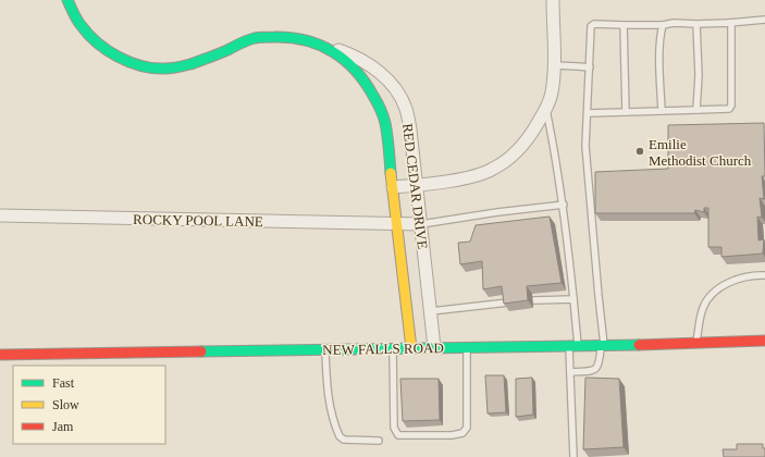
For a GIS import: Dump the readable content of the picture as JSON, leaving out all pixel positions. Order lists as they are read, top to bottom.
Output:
{
  "streets": {
    "main road": ["RED CEDAR DRIVE", "NEW FALLS ROAD"],
    "street": ["ROCKY POOL LANE"]
  },
  "crossings": [
    ["RED CEDAR DRIVE", "ROCKY POOL LANE"],
    ["RED CEDAR DRIVE", "NEW FALLS ROAD"]
  ],
  "places": ["Emilie Methodist Church"],
  "legend": ["Fast", "Slow", "Jam"]
}
